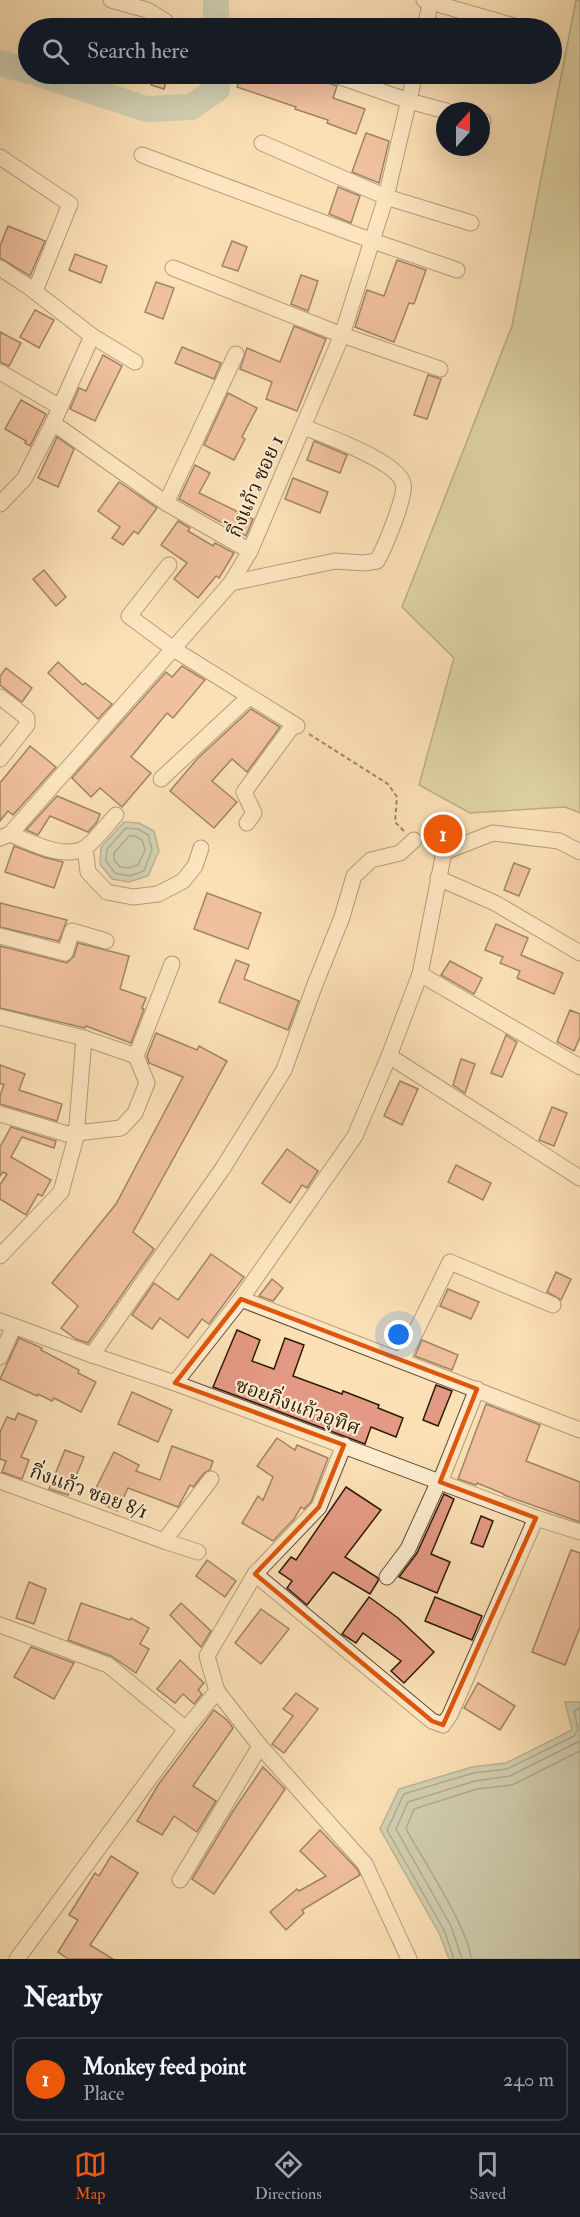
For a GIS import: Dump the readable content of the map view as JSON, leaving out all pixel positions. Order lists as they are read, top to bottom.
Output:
{
  "streets": {
    "street": ["กิ่งแก้ว ซอย 1", "ซอยกิ่งแก้วอุทิศ", "กิ่งแก้ว ซอย 8/1"]
  },
  "north": "top",
  "page": {
    "search": "Search here",
    "pins": "1",
    "heading": "Nearby",
    "list": [
      {
        "mark": "1",
        "name": "Monkey feed point",
        "note": "Place",
        "value": "240 m"
      }
    ],
    "nav": ["Map", "Directions", "Saved"]
  }
}
